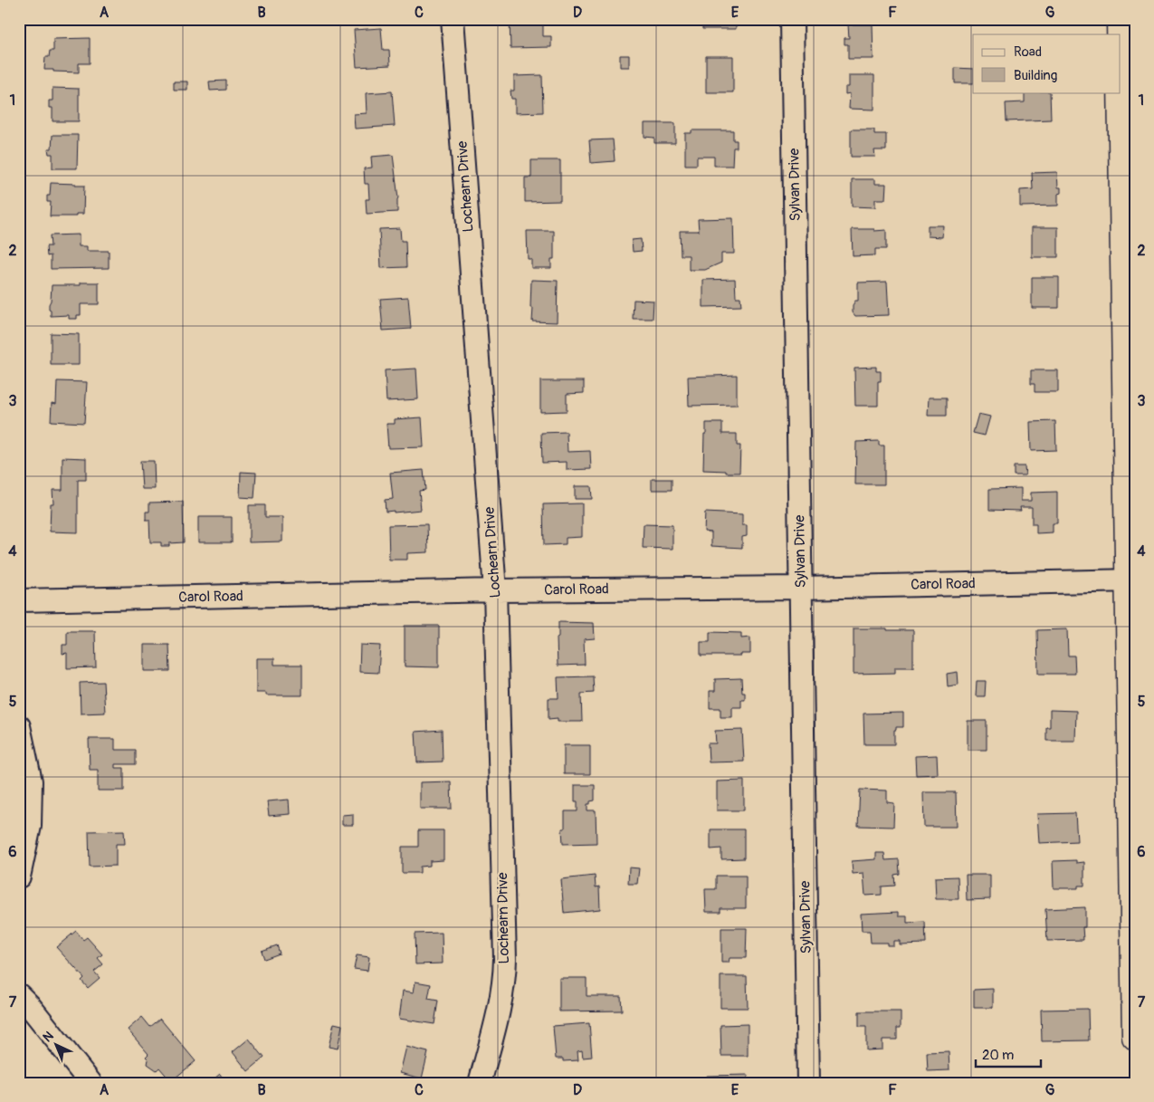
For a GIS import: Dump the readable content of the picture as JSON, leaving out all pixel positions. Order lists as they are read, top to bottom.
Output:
{
  "streets": {
    "street": ["Sylvan Drive", "Lochearn Drive", "Carol Road"]
  },
  "crossings": [
    ["Sylvan Drive", "Carol Road"],
    ["Lochearn Drive", "Carol Road"]
  ],
  "legend": ["Road", "Building"],
  "scale_bar": "20 m",
  "north": "top left",
  "grid": {
    "columns": [
      "A",
      "B",
      "C",
      "D",
      "E",
      "F",
      "G"
    ],
    "rows": [
      "1",
      "2",
      "3",
      "4",
      "5",
      "6",
      "7"
    ]
  }
}
